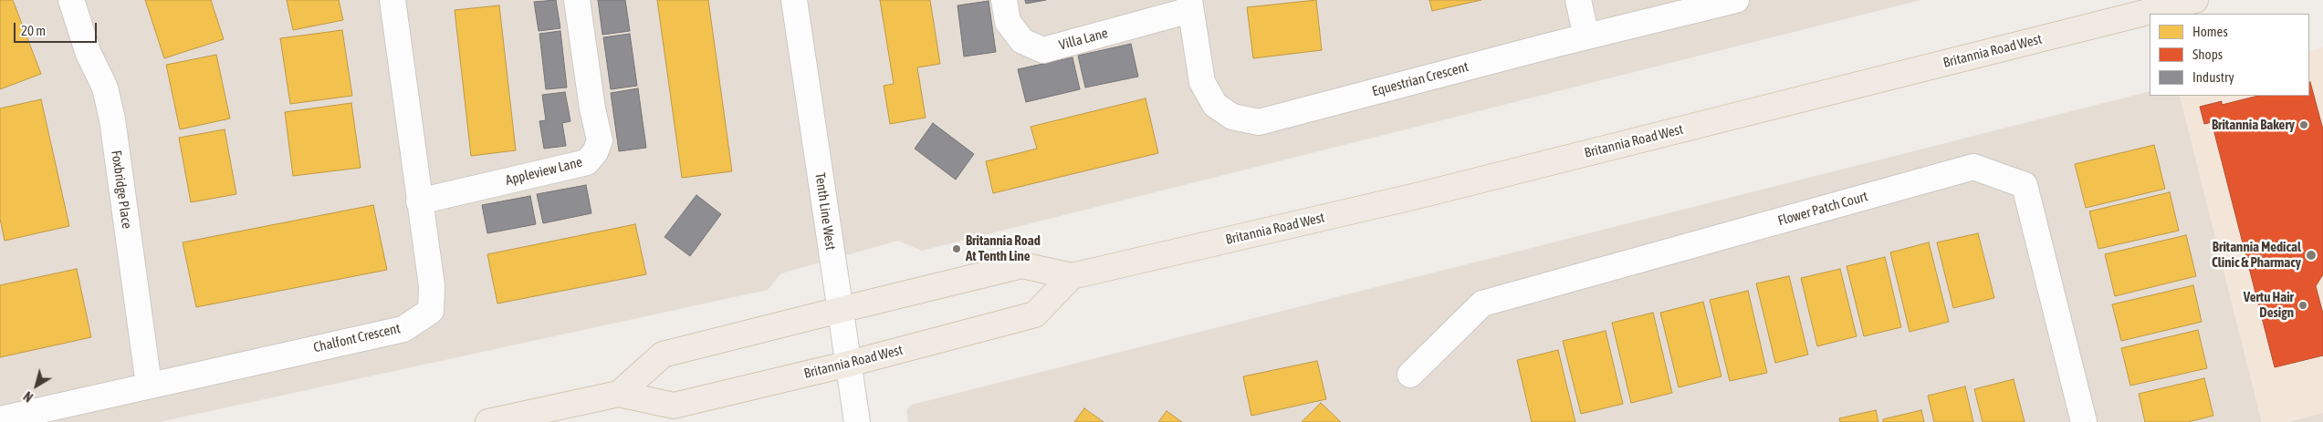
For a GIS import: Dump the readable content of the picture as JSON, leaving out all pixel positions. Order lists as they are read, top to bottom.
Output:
{
  "streets": {
    "main road": ["Britannia Road West"],
    "street": [
      "Villa Lane",
      "Equestrian Crescent",
      "Appleview Lane",
      "Foxbridge Place",
      "Flower Patch Court",
      "Tenth Line West",
      "Chalfont Crescent"
    ]
  },
  "crossings": [
    ["Villa Lane", "Equestrian Crescent"],
    ["Britannia Road West", "Tenth Line West"],
    ["Appleview Lane", "Chalfont Crescent"],
    ["Foxbridge Place", "Chalfont Crescent"]
  ],
  "places": [
    "Britannia Bakery",
    "Britannia Road At Tenth Line",
    "Britannia Medical Clinic & Pharmacy",
    "Vertu Hair Design"
  ],
  "legend": ["Homes", "Shops", "Industry"],
  "scale_bar": "20 m",
  "north": "bottom left"
}
